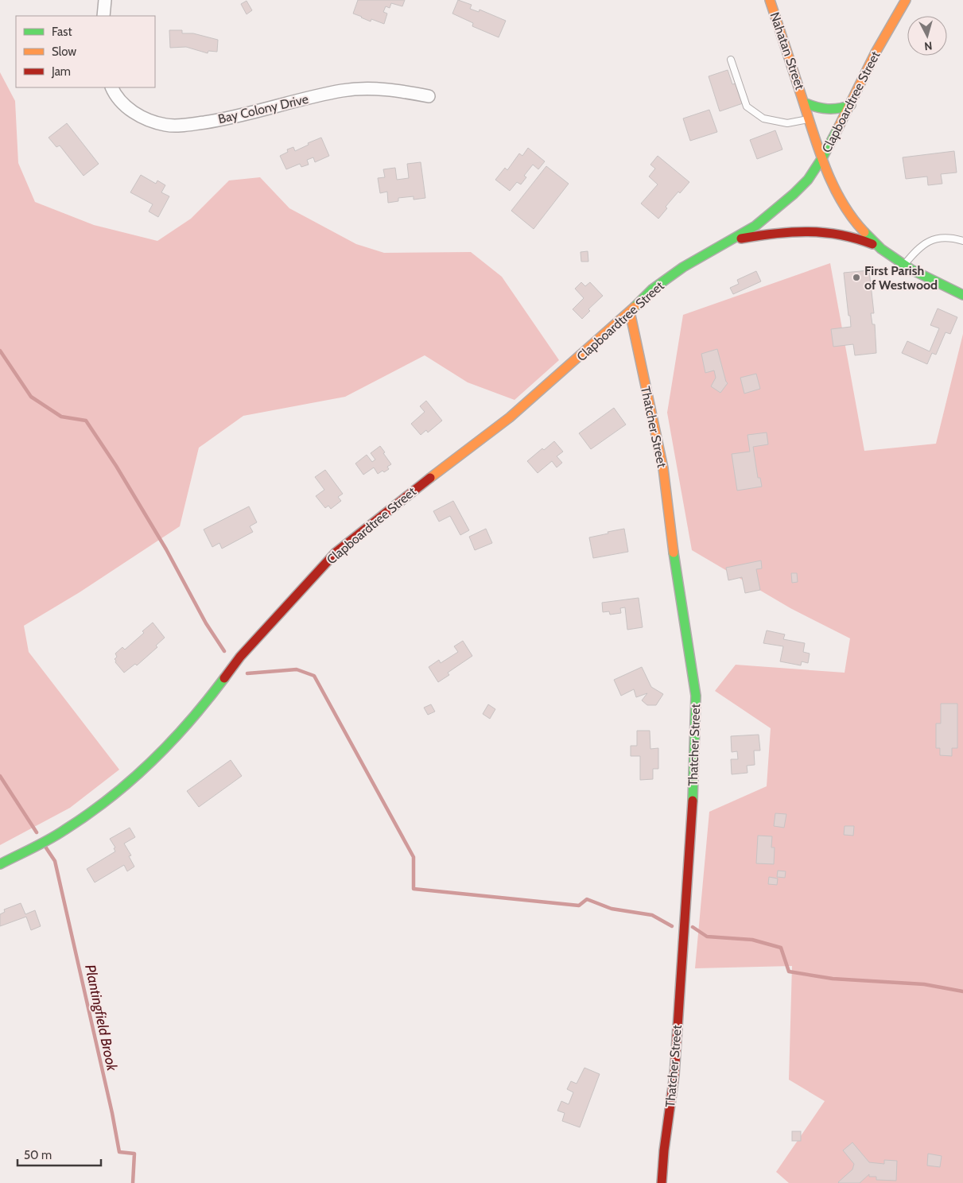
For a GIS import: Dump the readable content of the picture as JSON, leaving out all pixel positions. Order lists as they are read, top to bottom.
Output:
{
  "streets": {
    "main road": ["Nahatan Street", "Clapboardtree Street", "Thatcher Street"],
    "street": ["Bay Colony Drive"]
  },
  "crossings": [
    ["Nahatan Street", "Clapboardtree Street"],
    ["Clapboardtree Street", "Thatcher Street"]
  ],
  "water": ["Plantingfield Brook"],
  "places": ["First Parish of Westwood"],
  "legend": ["Fast", "Slow", "Jam"],
  "scale_bar": "50 m",
  "north": "bottom"
}
